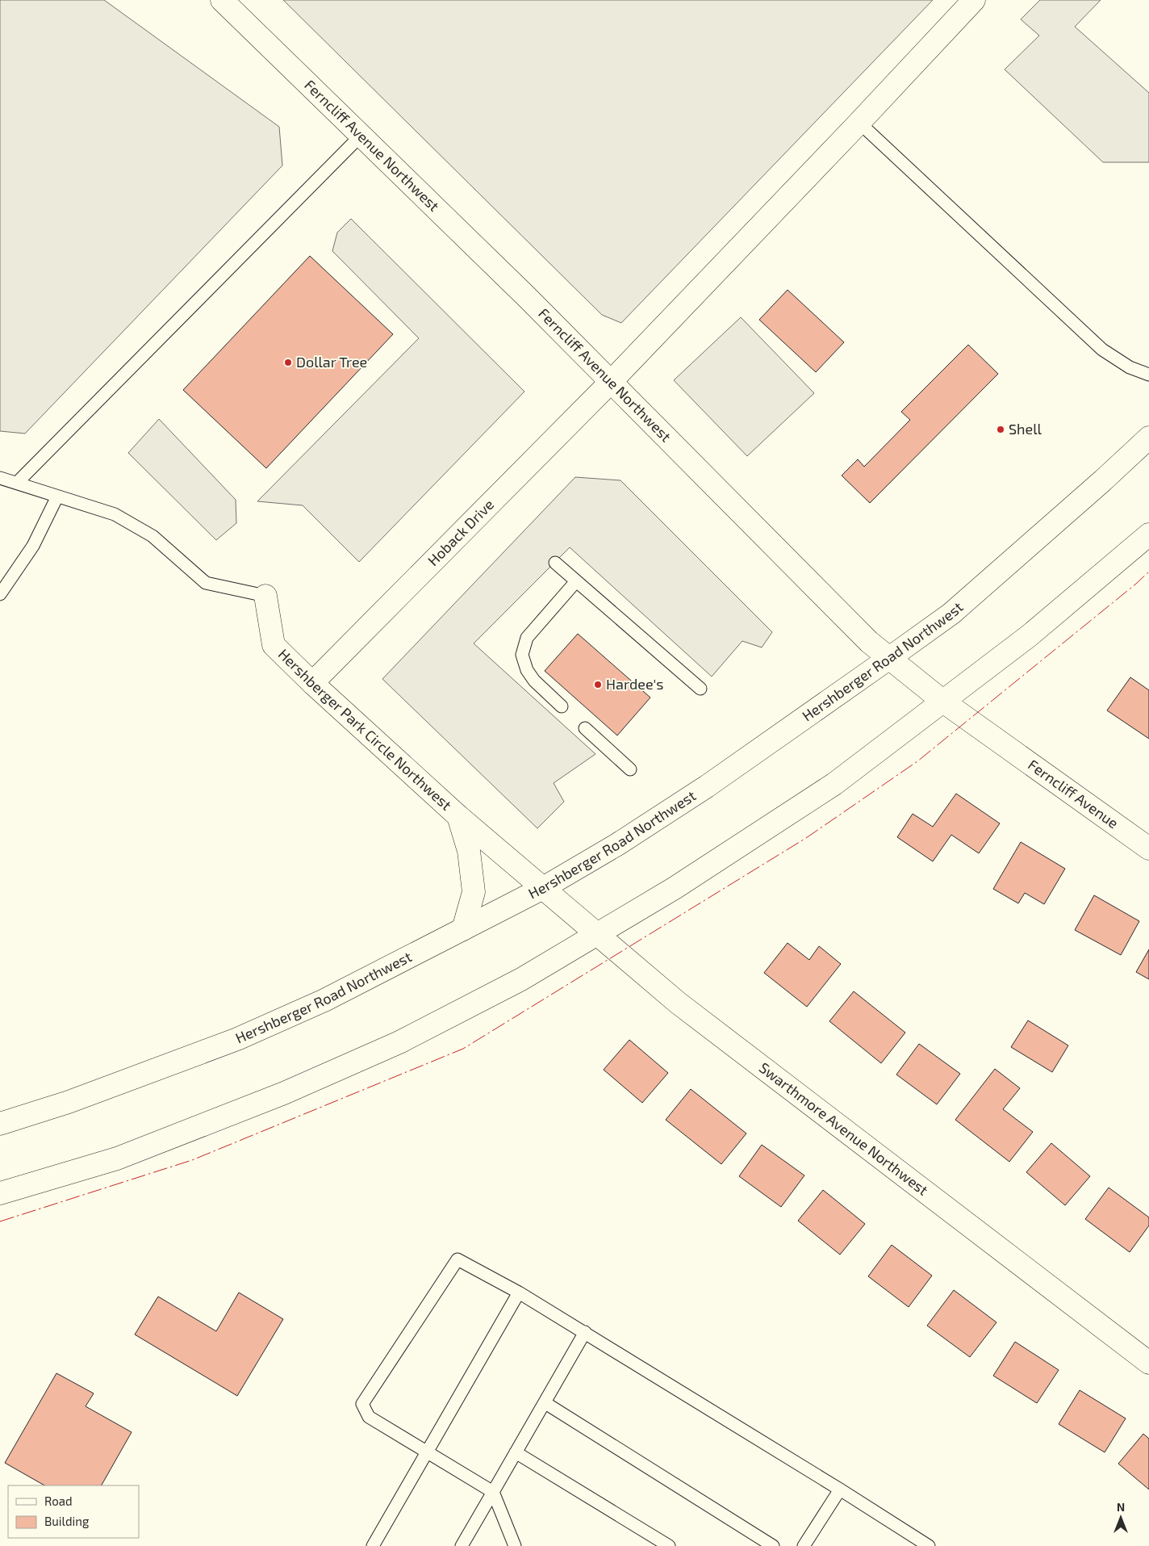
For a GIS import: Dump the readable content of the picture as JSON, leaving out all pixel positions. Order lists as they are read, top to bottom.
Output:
{
  "streets": {
    "street": [
      "Ferncliff Avenue Northwest",
      "Hoback Drive",
      "Hershberger Road Northwest",
      "Hershberger Park Circle Northwest",
      "Ferncliff Avenue",
      "Swarthmore Avenue Northwest"
    ]
  },
  "crossings": [
    ["Ferncliff Avenue Northwest", "Hoback Drive"],
    ["Ferncliff Avenue Northwest", "Hershberger Road Northwest"],
    ["Ferncliff Avenue Northwest", "Ferncliff Avenue"],
    ["Hoback Drive", "Hershberger Park Circle Northwest"],
    ["Hershberger Road Northwest", "Hershberger Park Circle Northwest"],
    ["Hershberger Road Northwest", "Swarthmore Avenue Northwest"],
    ["Hershberger Park Circle Northwest", "Swarthmore Avenue Northwest"]
  ],
  "places": ["Dollar Tree", "Shell", "Hardee's"],
  "legend": ["Road", "Building"],
  "north": "top"
}
